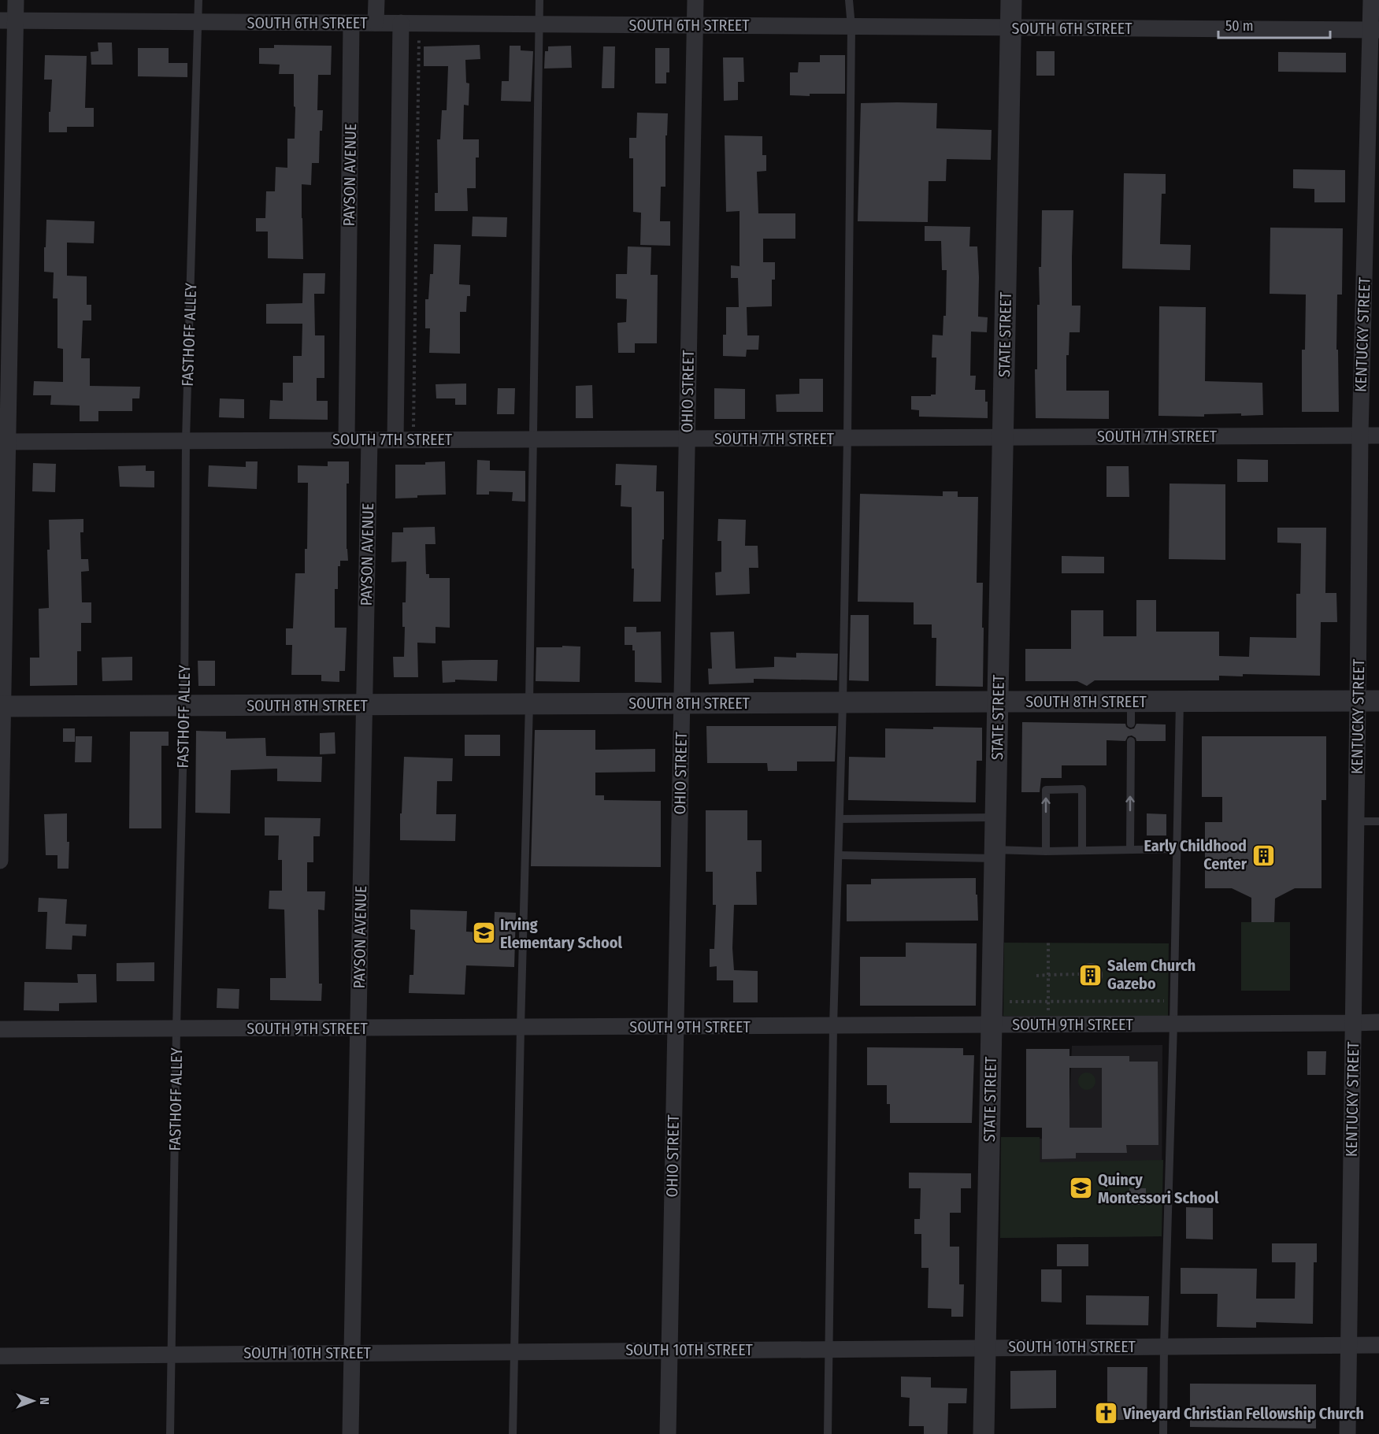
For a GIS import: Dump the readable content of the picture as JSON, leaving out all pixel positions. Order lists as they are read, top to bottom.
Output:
{
  "streets": {
    "street": [
      "SOUTH 6TH STREET",
      "PAYSON AVENUE",
      "STATE STREET",
      "KENTUCKY STREET",
      "OHIO STREET",
      "SOUTH 7TH STREET",
      "SOUTH 8TH STREET",
      "SOUTH 9TH STREET",
      "SOUTH 10TH STREET"
    ],
    "lane": ["FASTHOFF ALLEY"]
  },
  "crossings": [
    ["SOUTH 6TH STREET", "PAYSON AVENUE"],
    ["SOUTH 6TH STREET", "FASTHOFF ALLEY"],
    ["SOUTH 6TH STREET", "STATE STREET"],
    ["SOUTH 6TH STREET", "KENTUCKY STREET"],
    ["SOUTH 6TH STREET", "OHIO STREET"],
    ["PAYSON AVENUE", "SOUTH 7TH STREET"],
    ["PAYSON AVENUE", "SOUTH 8TH STREET"],
    ["PAYSON AVENUE", "SOUTH 9TH STREET"],
    ["PAYSON AVENUE", "SOUTH 10TH STREET"],
    ["FASTHOFF ALLEY", "SOUTH 7TH STREET"],
    ["FASTHOFF ALLEY", "SOUTH 8TH STREET"],
    ["FASTHOFF ALLEY", "SOUTH 9TH STREET"],
    ["FASTHOFF ALLEY", "SOUTH 10TH STREET"],
    ["STATE STREET", "SOUTH 7TH STREET"],
    ["STATE STREET", "SOUTH 8TH STREET"],
    ["STATE STREET", "SOUTH 9TH STREET"],
    ["STATE STREET", "SOUTH 10TH STREET"],
    ["KENTUCKY STREET", "SOUTH 7TH STREET"],
    ["KENTUCKY STREET", "SOUTH 8TH STREET"],
    ["KENTUCKY STREET", "SOUTH 9TH STREET"],
    ["KENTUCKY STREET", "SOUTH 10TH STREET"],
    ["OHIO STREET", "SOUTH 7TH STREET"],
    ["OHIO STREET", "SOUTH 8TH STREET"],
    ["OHIO STREET", "SOUTH 9TH STREET"],
    ["OHIO STREET", "SOUTH 10TH STREET"]
  ],
  "places": {
    "building": ["Early Childhood Center", "Salem Church Gazebo"],
    "school or university": ["Irving Elementary School", "Quincy Montessori School"],
    "church": ["Vineyard Christian Fellowship Church"]
  },
  "scale_bar": "50 m",
  "north": "right"
}
